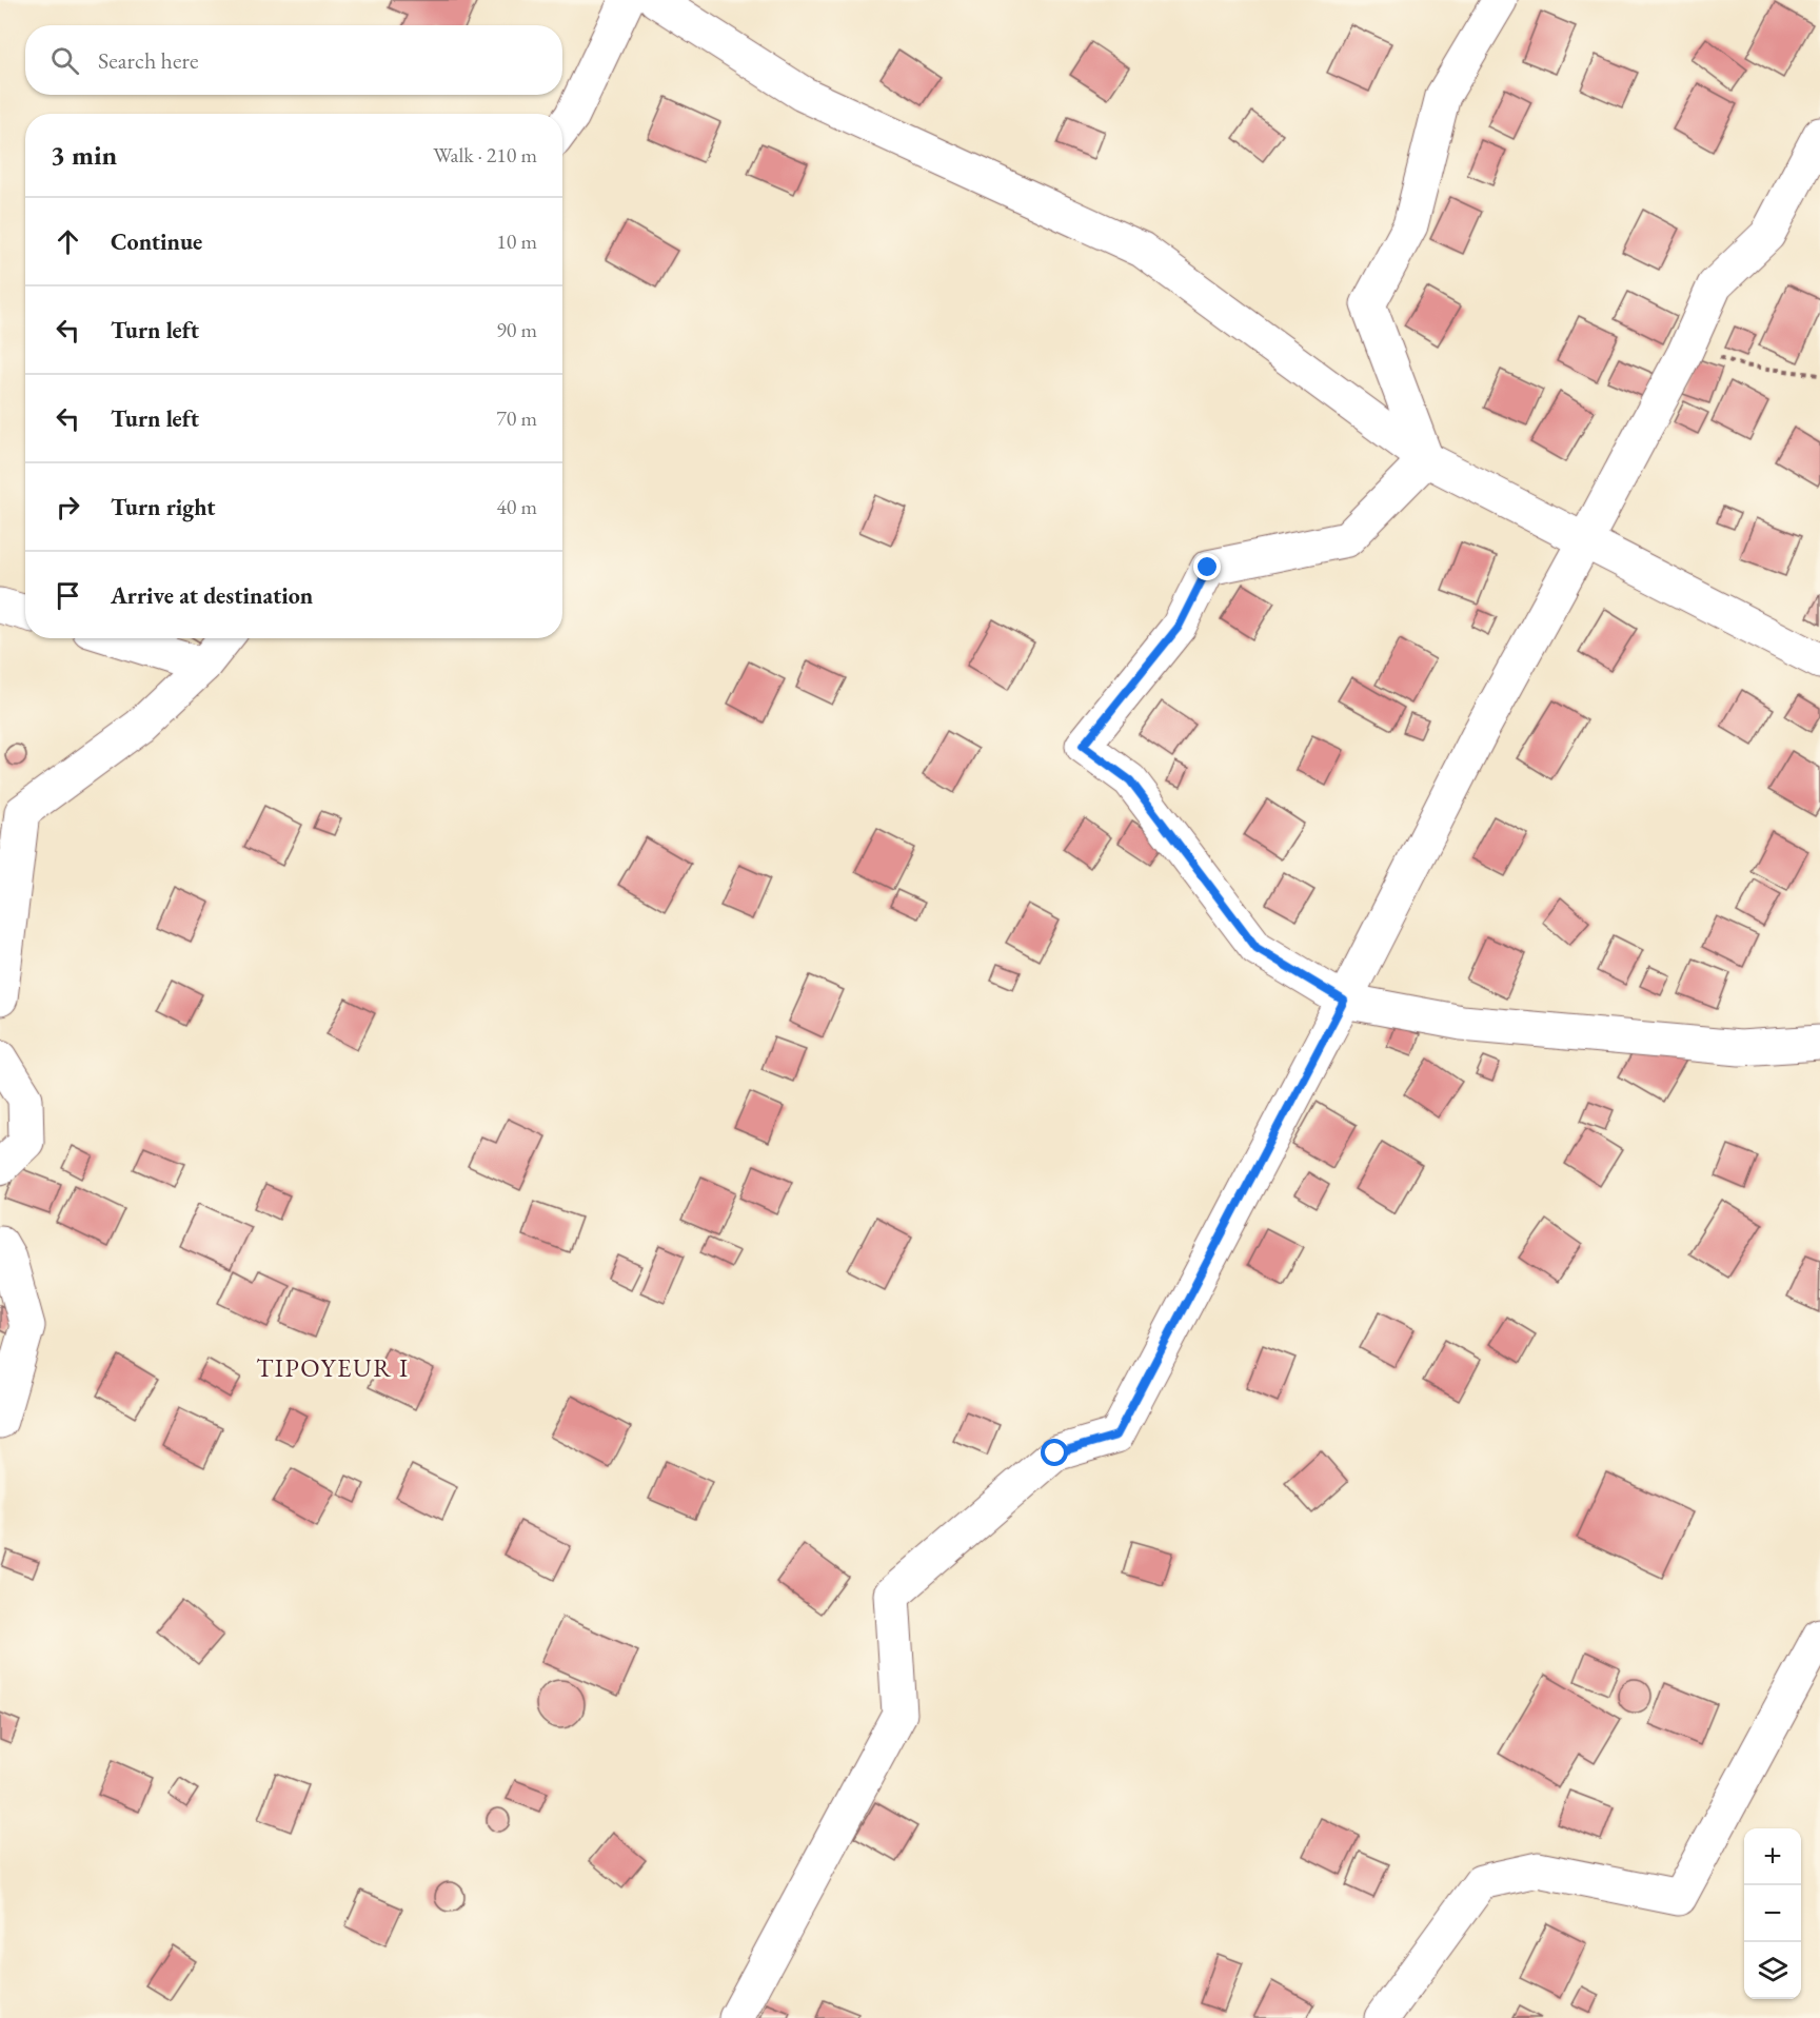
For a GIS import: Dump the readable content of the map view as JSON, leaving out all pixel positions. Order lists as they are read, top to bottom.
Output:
{
  "districts": ["TIPOYEUR I"],
  "page": {
    "search": "Search here",
    "heading": ["3 min", "Walk · 210 m"],
    "list": [
      ["Continue", "10 m"],
      ["Turn left", "90 m"],
      ["Turn left", "70 m"],
      ["Turn right", "40 m"],
      "Arrive at destination"
    ],
    "map_buttons": ["+", "−"]
  }
}
